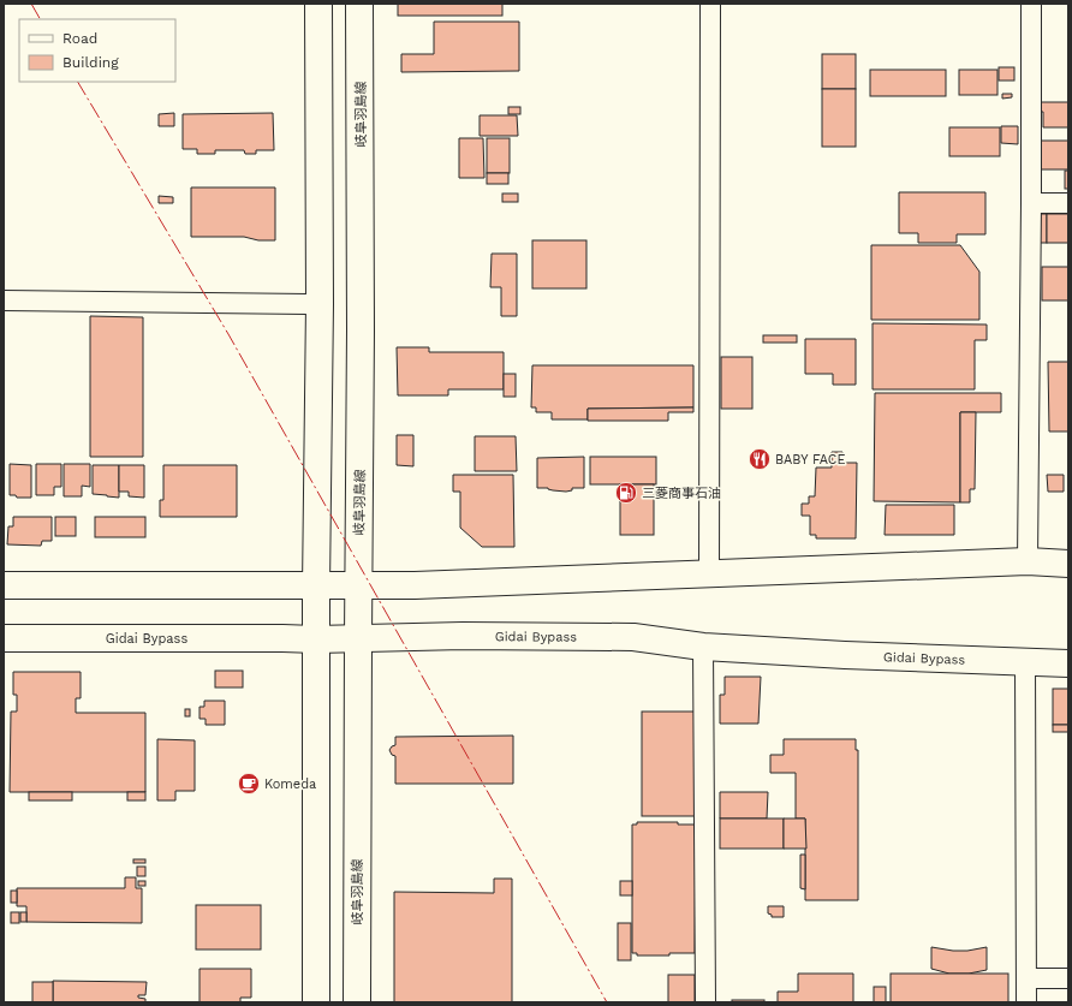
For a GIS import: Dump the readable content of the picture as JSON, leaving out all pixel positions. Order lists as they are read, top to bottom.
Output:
{
  "streets": {
    "main road": ["岐阜羽島線", "Gidai Bypass"]
  },
  "crossings": [
    ["岐阜羽島線", "Gidai Bypass"]
  ],
  "places": {
    "restaurant": ["BABY FACE"],
    "fuel station": ["三菱商事石油"],
    "cafe": ["Komeda"]
  },
  "legend": ["Road", "Building"]
}
